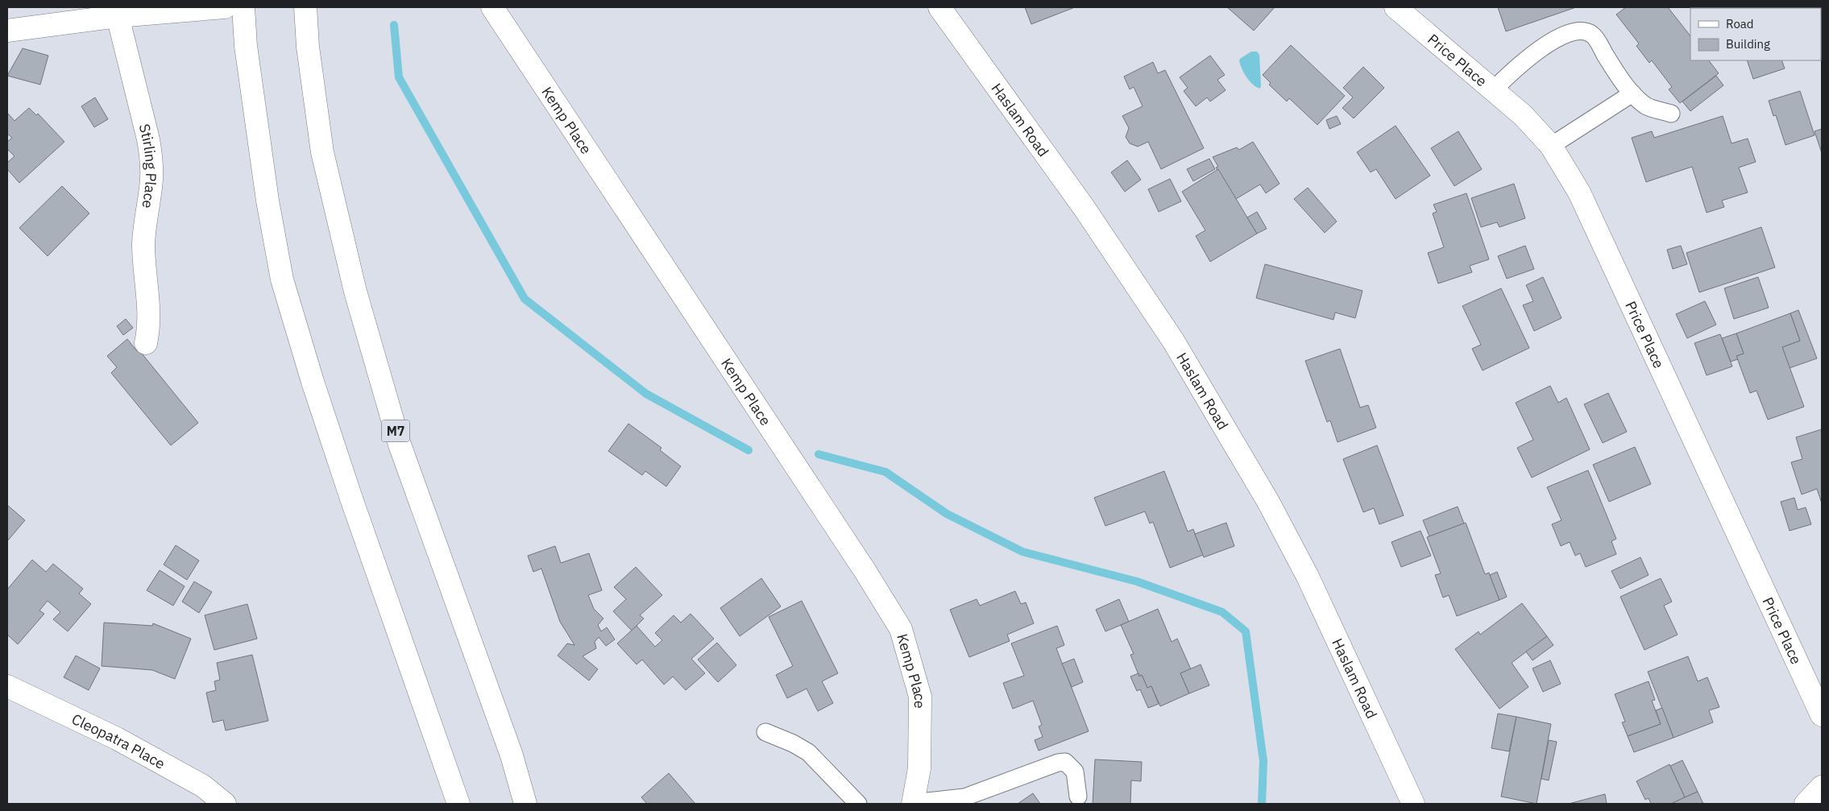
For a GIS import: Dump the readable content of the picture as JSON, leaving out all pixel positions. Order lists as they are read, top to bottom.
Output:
{
  "streets": {
    "main road": [
      "Price Place",
      "Kemp Place",
      "Haslam Road",
      "Stirling Place",
      "M7",
      "Cleopatra Place"
    ]
  },
  "legend": ["Road", "Building"]
}
